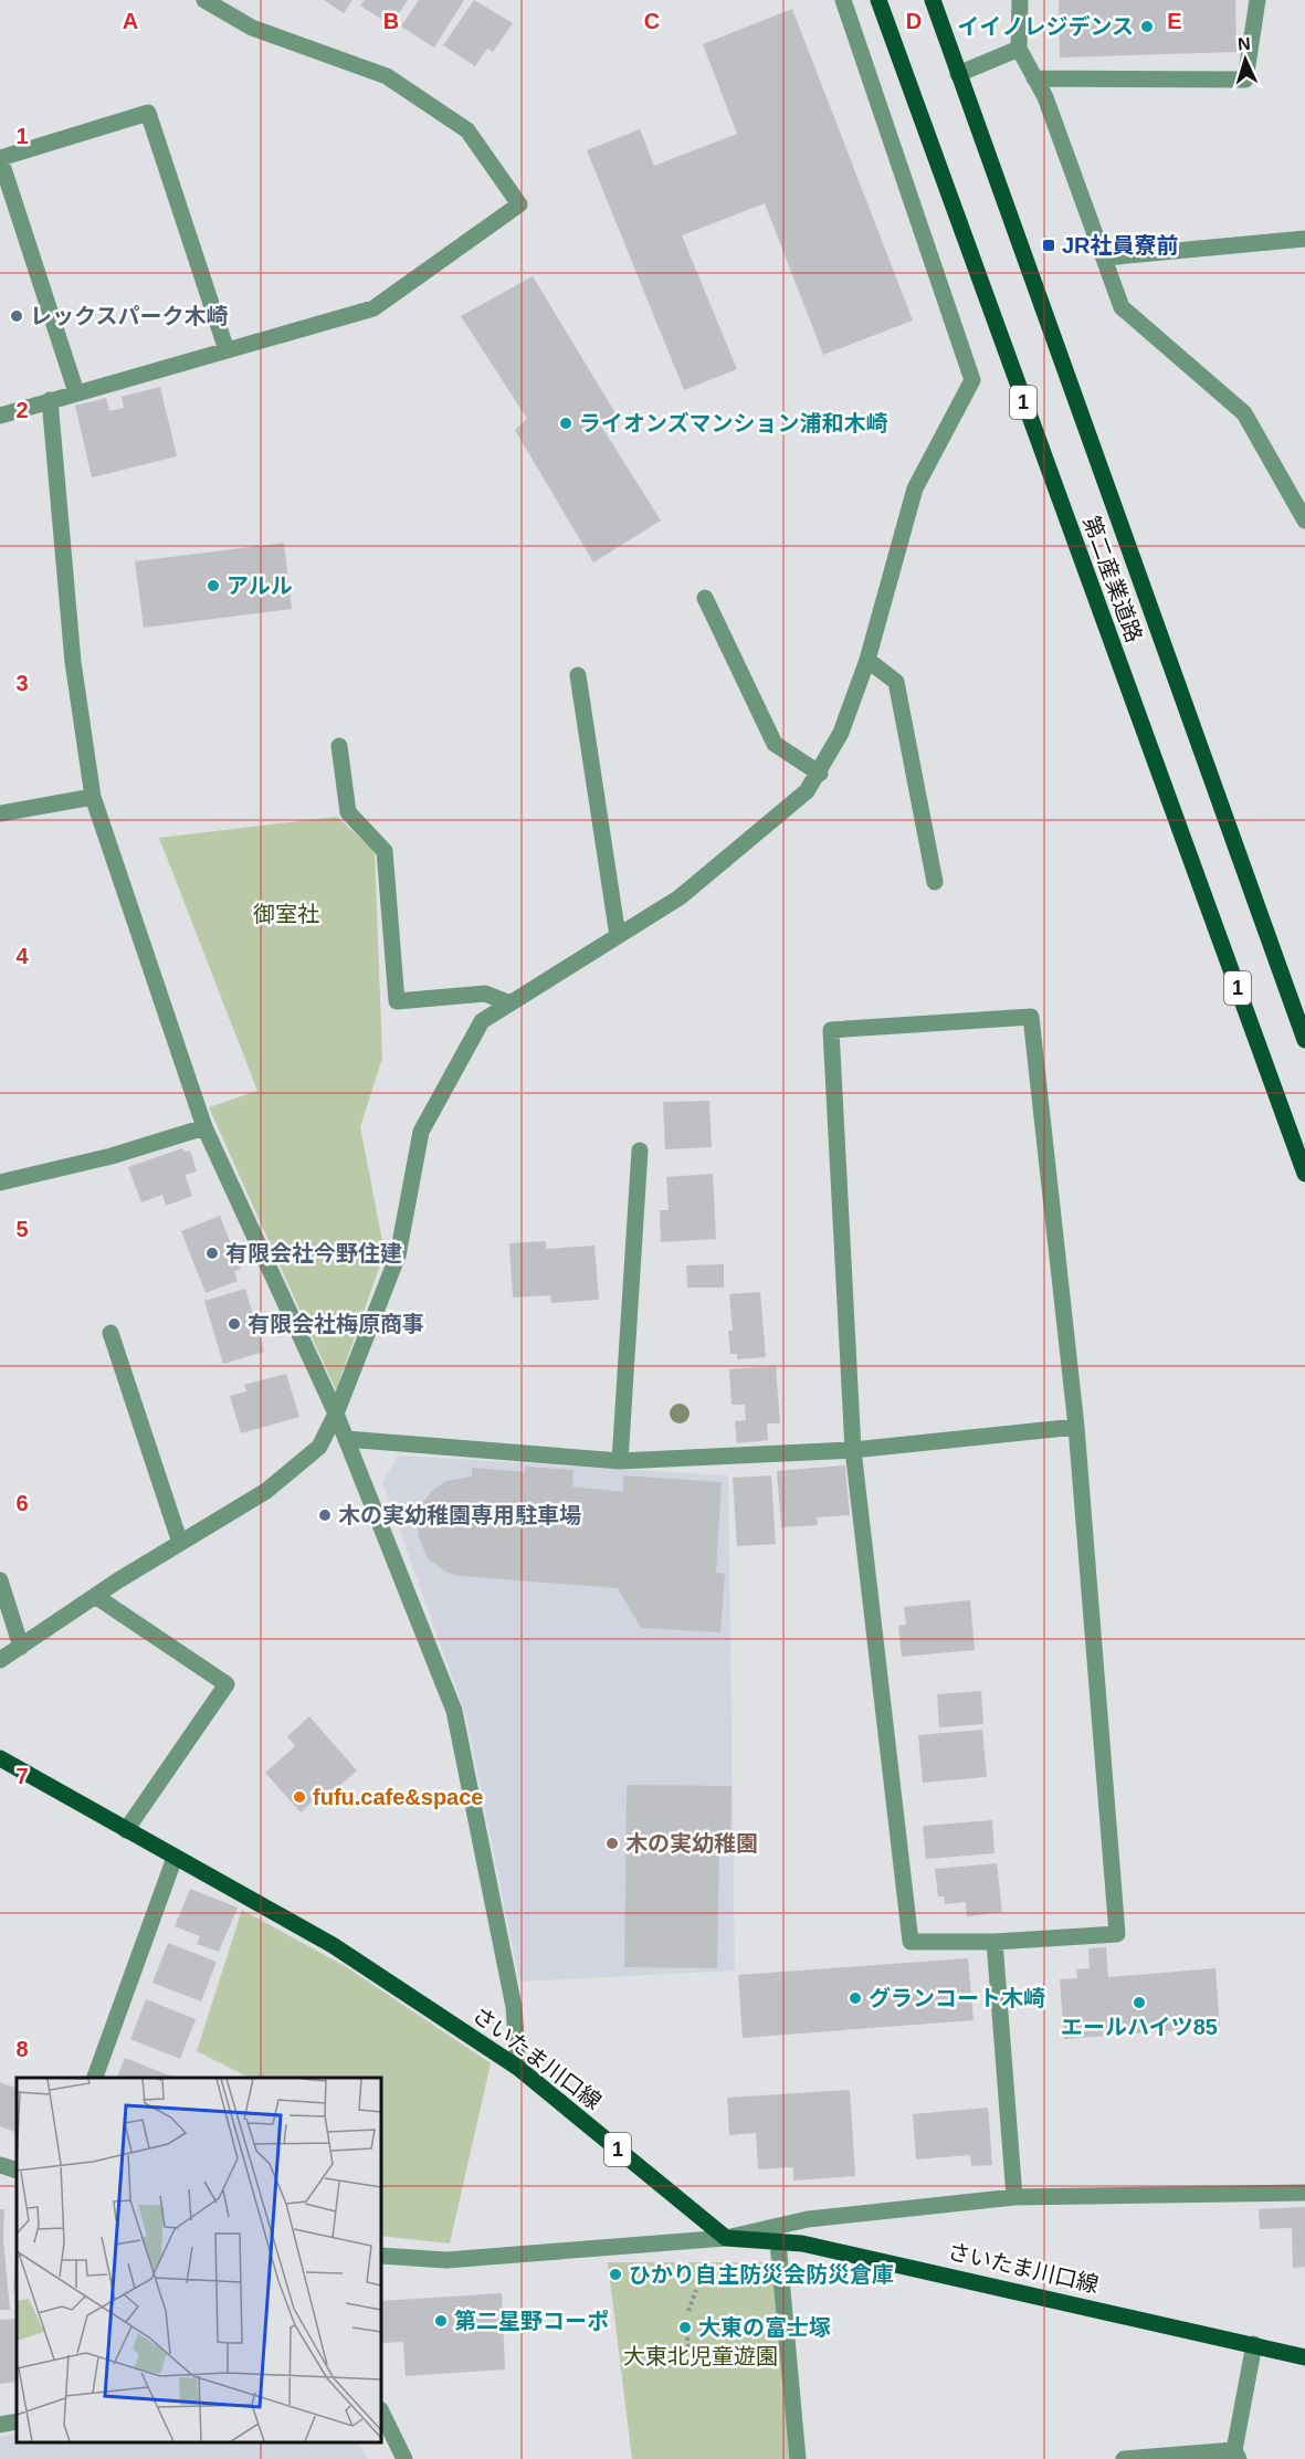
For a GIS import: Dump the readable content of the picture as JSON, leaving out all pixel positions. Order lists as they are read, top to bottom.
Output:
{
  "streets": {
    "main road": ["1", "第二産業道路", "さいたま川口線"]
  },
  "parks": ["御室社", "大東北児童遊園"],
  "places": {
    "other": [
      "イイノレジデンス",
      "レックスパーク木崎",
      "ライオンズマンション浦和木崎",
      "アルル",
      "有限会社今野住建",
      "有限会社梅原商事",
      "木の実幼稚園専用駐車場",
      "fufu.cafe&space",
      "木の実幼稚園",
      "グランコート木崎",
      "エールハイツ85",
      "ひかり自主防災会防災倉庫",
      "第二星野コーポ",
      "大東の富士塚"
    ],
    "transit": ["JR社員寮前"]
  },
  "north": "top",
  "grid": {
    "columns": [
      "A",
      "B",
      "C",
      "D",
      "E"
    ],
    "rows": [
      "1",
      "2",
      "3",
      "4",
      "5",
      "6",
      "7",
      "8"
    ]
  }
}
